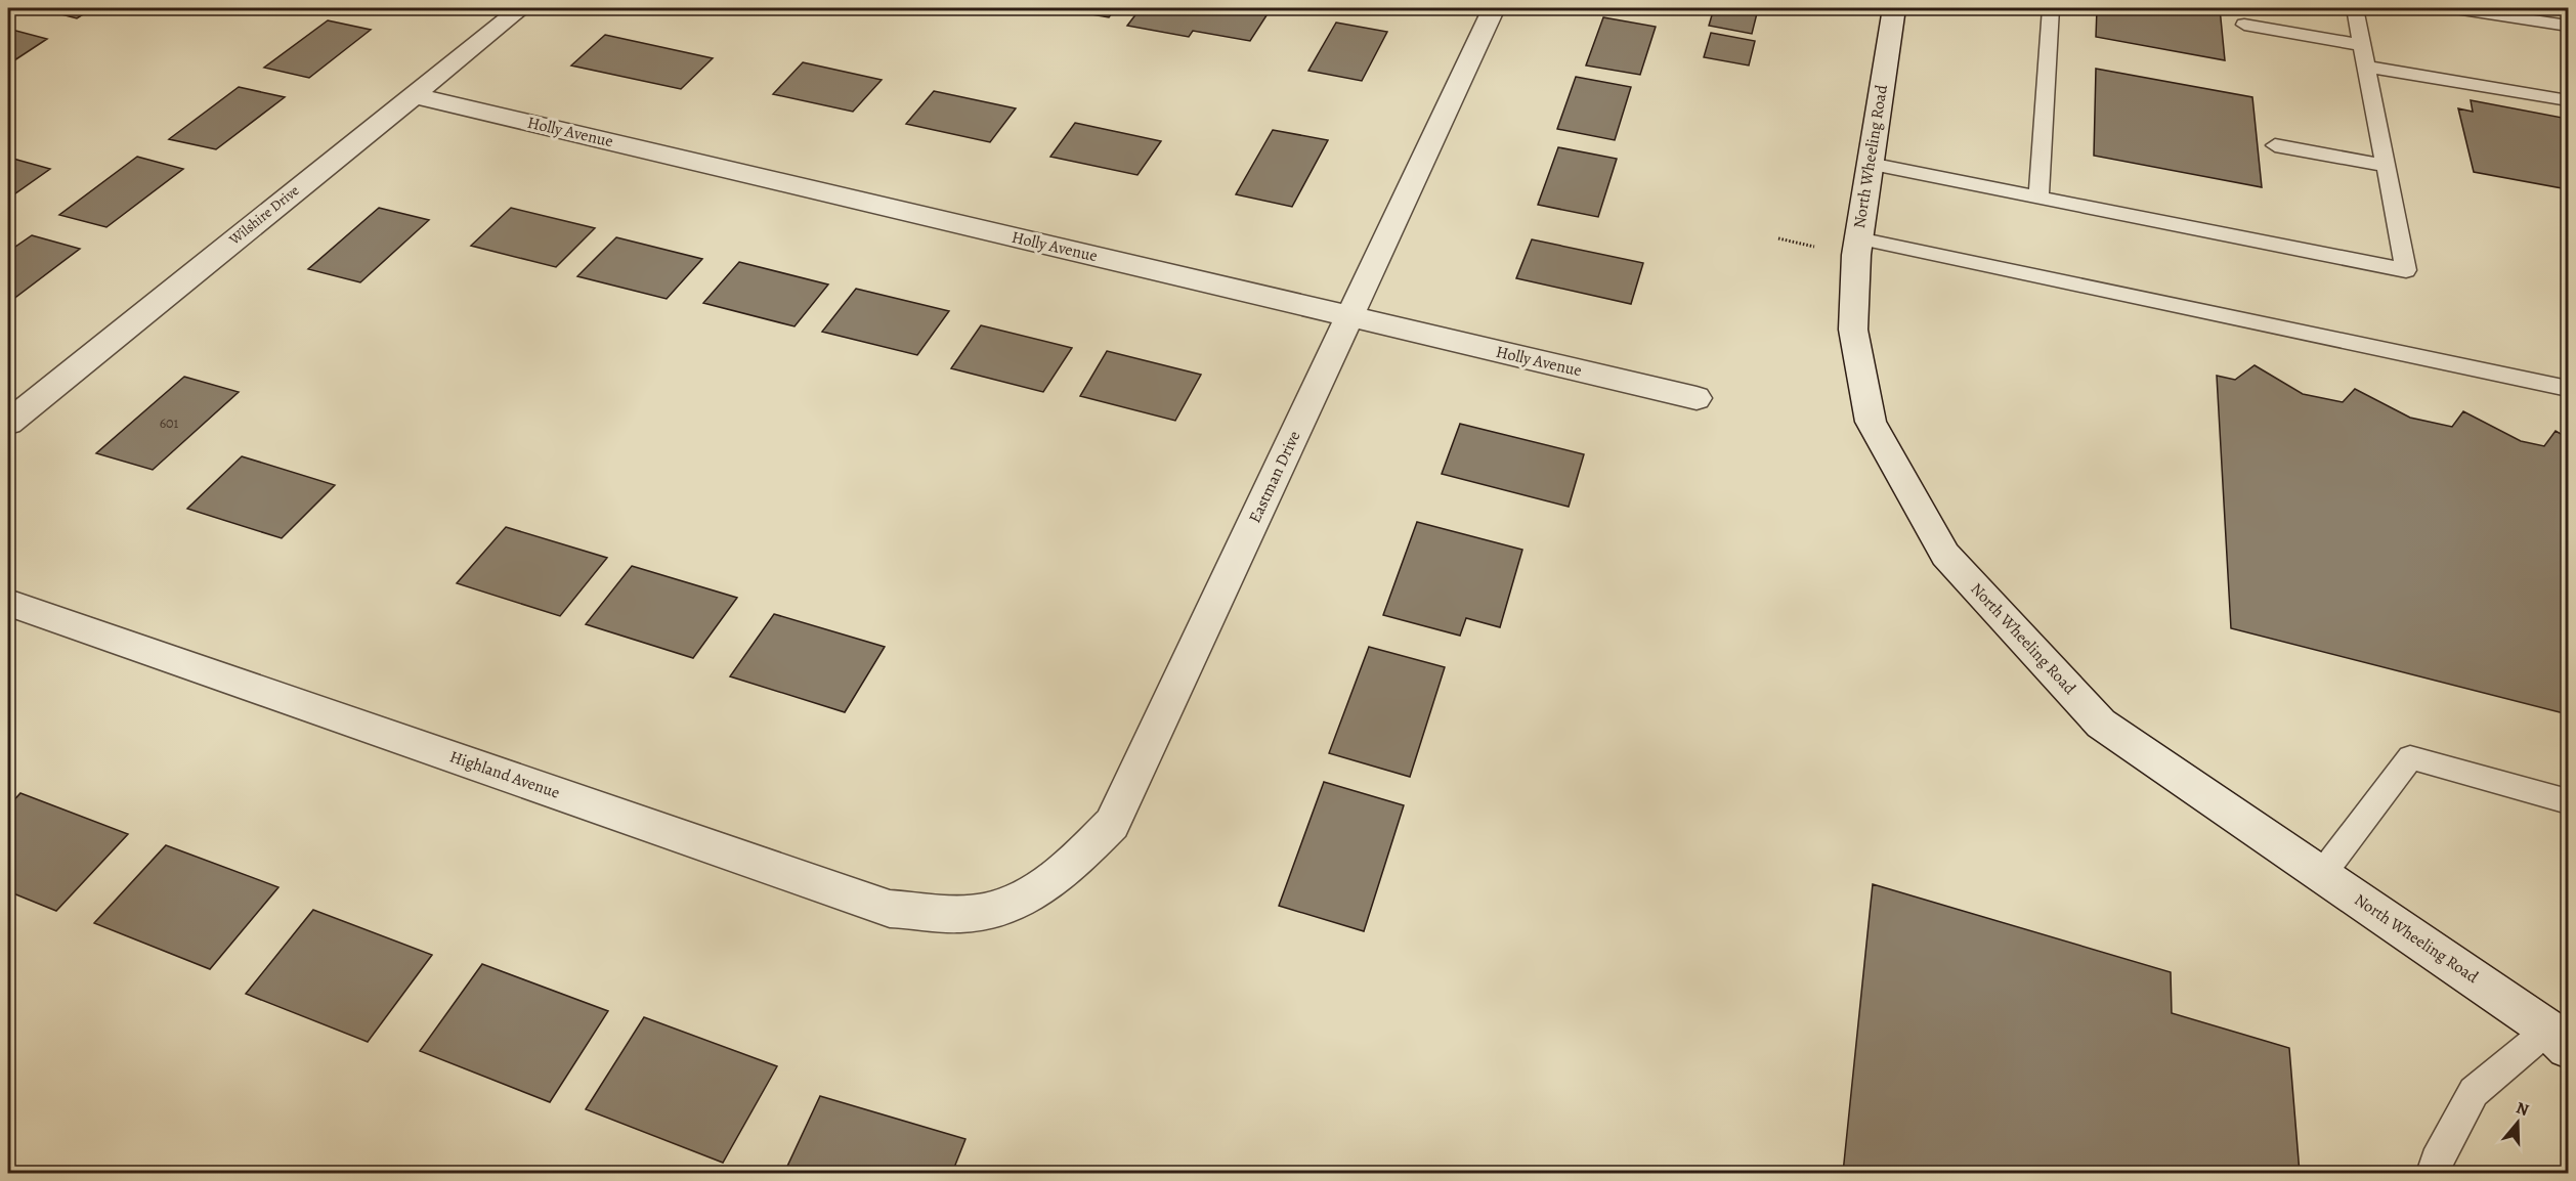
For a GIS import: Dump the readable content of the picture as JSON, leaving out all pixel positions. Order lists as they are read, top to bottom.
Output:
{
  "streets": {
    "street": [
      "Holly Avenue",
      "North Wheeling Road",
      "Wilshire Drive",
      "Eastman Drive",
      "Highland Avenue"
    ]
  },
  "crossings": [
    ["Holly Avenue", "Wilshire Drive"],
    ["Holly Avenue", "Eastman Drive"],
    ["Eastman Drive", "Highland Avenue"]
  ],
  "house_numbers": ["601"],
  "north": "top"
}
